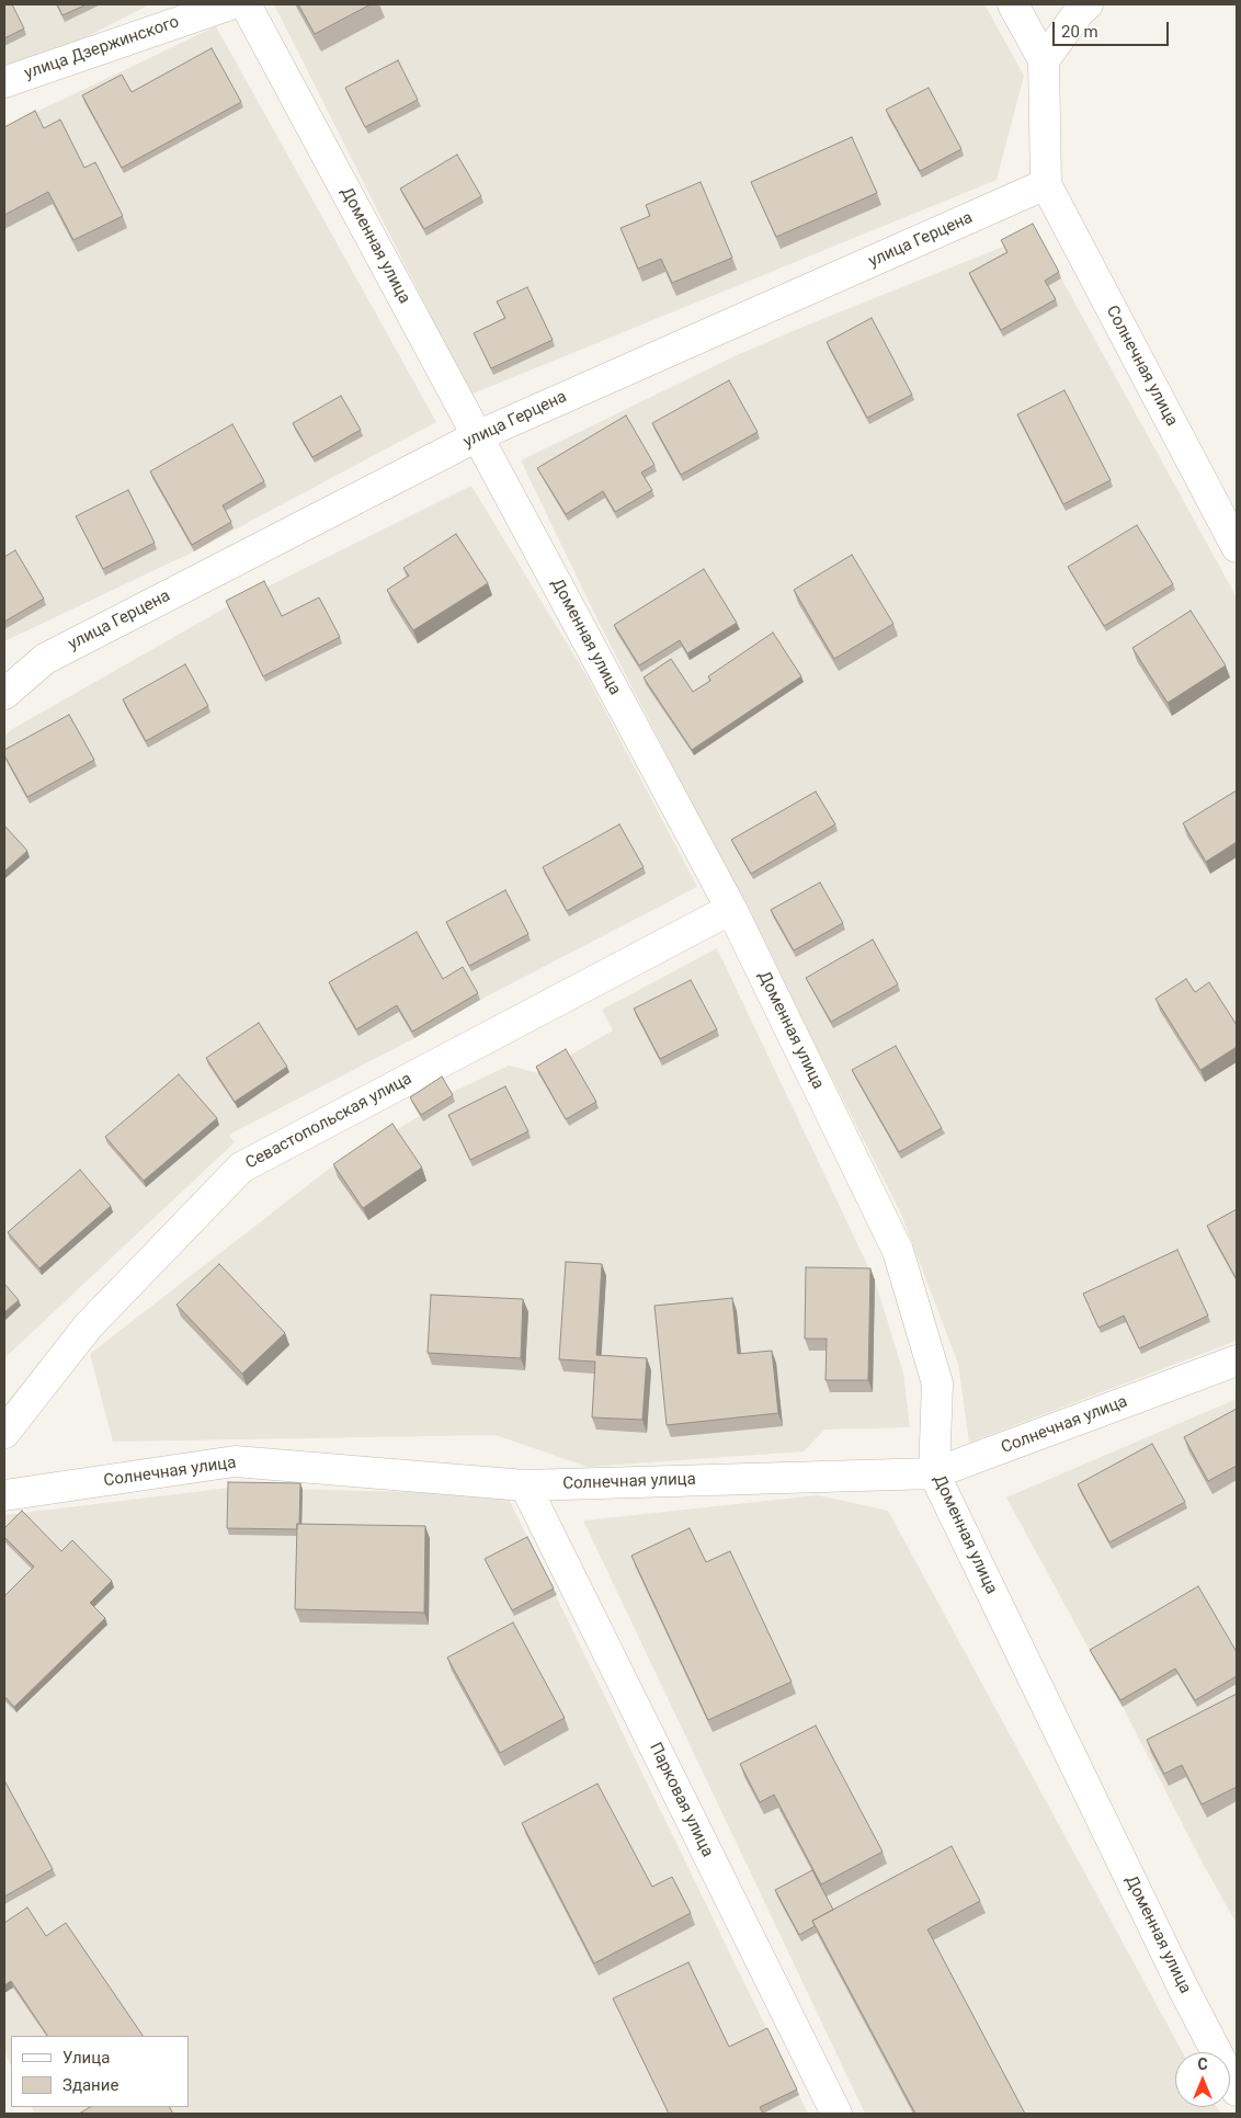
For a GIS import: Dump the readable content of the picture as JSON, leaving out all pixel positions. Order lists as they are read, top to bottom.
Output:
{
  "streets": {
    "street": [
      "улица Дзержинского",
      "улица Герцена",
      "Доменная улица",
      "Солнечная улица",
      "Севастопольская улица",
      "Парковая улица"
    ]
  },
  "crossings": [
    ["улица Герцена", "Доменная улица"],
    ["улица Герцена", "Солнечная улица"],
    ["Доменная улица", "Солнечная улица"],
    ["Доменная улица", "Севастопольская улица"],
    ["Солнечная улица", "Парковая улица"]
  ],
  "legend": ["Улица", "Здание"],
  "scale_bar": "20 m",
  "north": "top"
}
